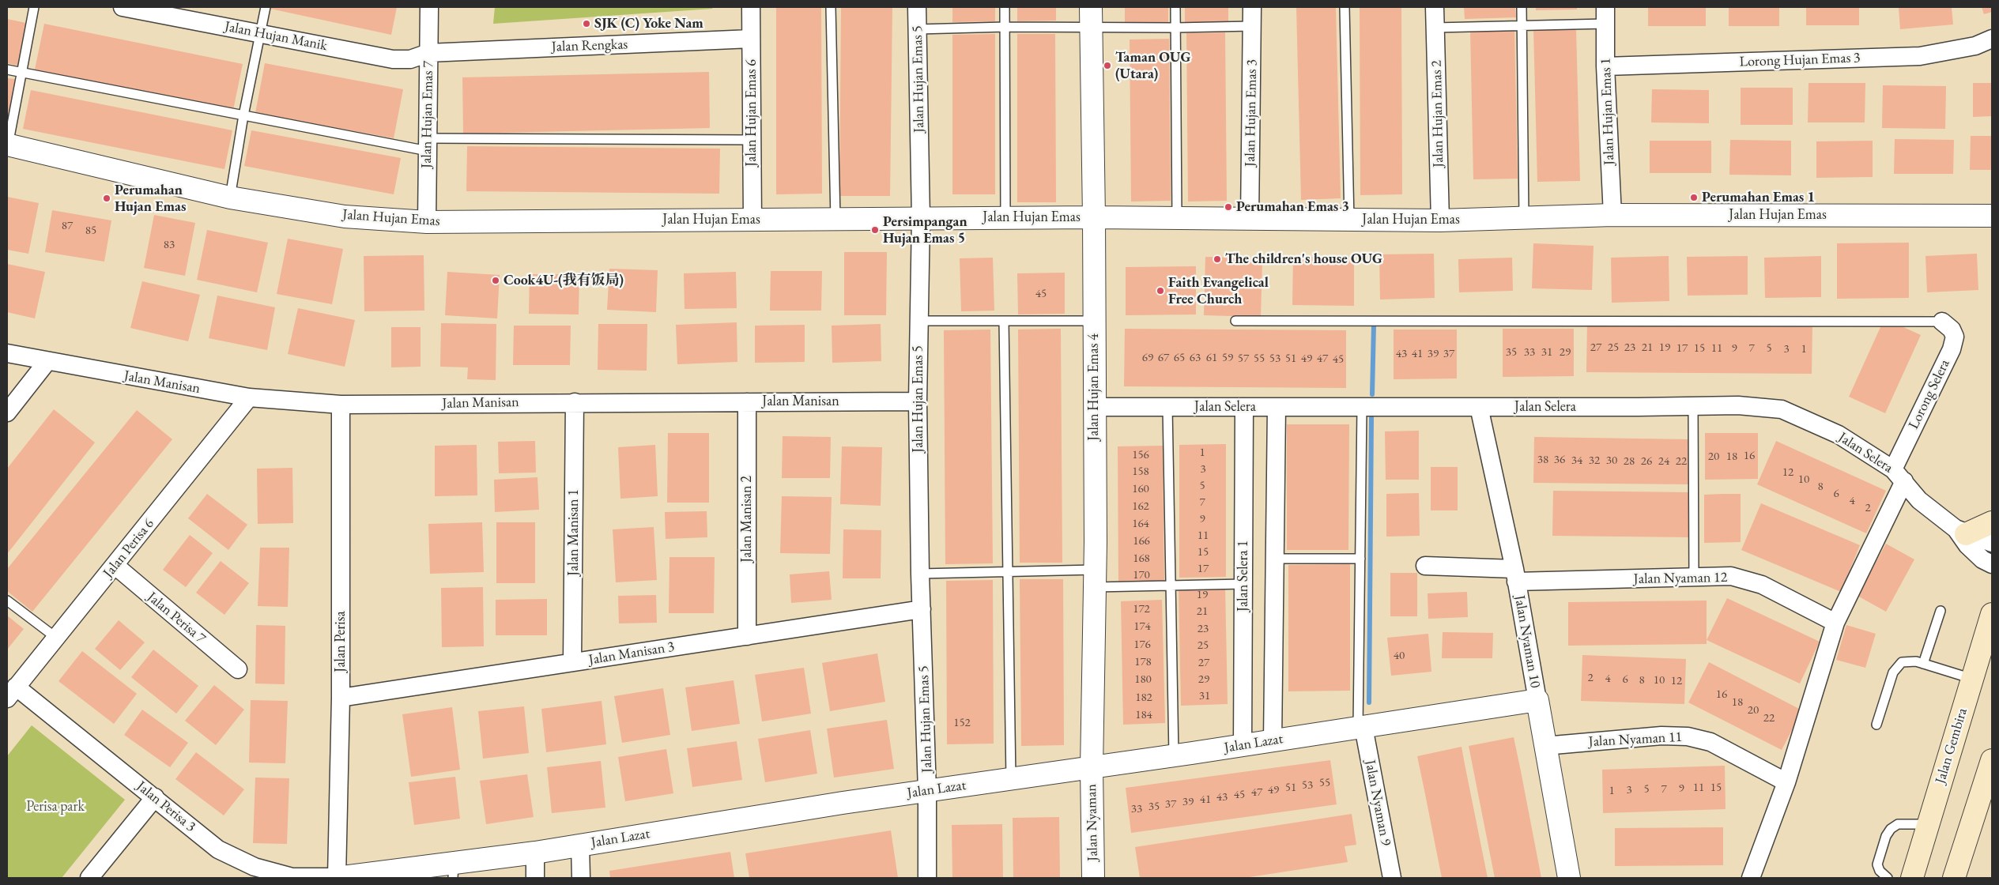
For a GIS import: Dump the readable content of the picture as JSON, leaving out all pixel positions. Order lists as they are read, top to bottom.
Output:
{
  "streets": {
    "main road": ["Jalan Gembira"],
    "street": [
      "Jalan Hujan Manik",
      "Jalan Rengkas",
      "Lorong Hujan Emas 3",
      "Jalan Hujan Emas 5",
      "Jalan Hujan Emas 1",
      "Jalan Hujan Emas 6",
      "Jalan Hujan Emas 3",
      "Jalan Hujan Emas 2",
      "Jalan Hujan Emas 7",
      "Jalan Hujan Emas",
      "Jalan Manisan",
      "Jalan Hujan Emas 4",
      "Lorong Selera",
      "Jalan Selera",
      "Jalan Manisan 2",
      "Jalan Manisan 1",
      "Jalan Perisa 6",
      "Jalan Selera 1",
      "Jalan Nyaman 12",
      "Jalan Perisa 7",
      "Jalan Perisa",
      "Jalan Nyaman 10",
      "Jalan Manisan 3",
      "Jalan Nyaman 11",
      "Jalan Lazat",
      "Jalan Nyaman 9",
      "Jalan Perisa 3",
      "Jalan Nyaman"
    ]
  },
  "crossings": [
    ["Jalan Hujan Manik", "Jalan Rengkas"],
    ["Jalan Hujan Manik", "Jalan Hujan Emas 7"],
    ["Jalan Rengkas", "Jalan Hujan Emas 6"],
    ["Jalan Rengkas", "Jalan Hujan Emas 7"],
    ["Lorong Hujan Emas 3", "Jalan Hujan Emas 1"],
    ["Jalan Hujan Emas 5", "Jalan Hujan Emas"],
    ["Jalan Hujan Emas 5", "Jalan Manisan"],
    ["Jalan Hujan Emas 5", "Jalan Manisan 3"],
    ["Jalan Hujan Emas 5", "Jalan Lazat"],
    ["Jalan Hujan Emas 1", "Jalan Hujan Emas"],
    ["Jalan Hujan Emas 6", "Jalan Hujan Emas"],
    ["Jalan Hujan Emas 3", "Jalan Hujan Emas"],
    ["Jalan Hujan Emas 2", "Jalan Hujan Emas"],
    ["Jalan Hujan Emas 7", "Jalan Hujan Emas"],
    ["Jalan Hujan Emas", "Jalan Hujan Emas 4"],
    ["Jalan Manisan", "Jalan Manisan 2"],
    ["Jalan Manisan", "Jalan Manisan 1"],
    ["Jalan Manisan", "Jalan Perisa 6"],
    ["Jalan Manisan", "Jalan Perisa"],
    ["Jalan Hujan Emas 4", "Jalan Selera"],
    ["Jalan Hujan Emas 4", "Jalan Lazat"],
    ["Jalan Hujan Emas 4", "Jalan Nyaman"],
    ["Lorong Selera", "Jalan Selera"],
    ["Jalan Selera", "Jalan Selera 1"],
    ["Jalan Selera", "Jalan Nyaman 10"],
    ["Jalan Manisan 2", "Jalan Manisan 3"],
    ["Jalan Manisan 1", "Jalan Manisan 3"],
    ["Jalan Perisa 6", "Jalan Perisa 7"],
    ["Jalan Perisa 6", "Jalan Perisa 3"],
    ["Jalan Selera 1", "Jalan Lazat"],
    ["Jalan Nyaman 12", "Jalan Nyaman 10"],
    ["Jalan Perisa", "Jalan Manisan 3"],
    ["Jalan Perisa", "Jalan Lazat"],
    ["Jalan Perisa", "Jalan Perisa 3"],
    ["Jalan Nyaman 10", "Jalan Nyaman 11"],
    ["Jalan Nyaman 10", "Jalan Lazat"],
    ["Jalan Lazat", "Jalan Nyaman 9"],
    ["Jalan Lazat", "Jalan Perisa 3"],
    ["Jalan Lazat", "Jalan Nyaman"]
  ],
  "parks": ["Perisa park"],
  "places": [
    "SJK (C) Yoke Nam",
    "Taman OUG (Utara)",
    "Perumahan Emas 1",
    "Perumahan Hujan Emas",
    "Perumahan Emas 3",
    "Persimpangan Hujan Emas 5",
    "The children's house OUG",
    "Cook4U-(我有饭局)",
    "Faith Evangelical Free Church"
  ],
  "house_numbers": [
    "87",
    "85",
    "83",
    "45",
    "27",
    "25",
    "23",
    "21",
    "19",
    "17",
    "15",
    "11",
    "9",
    "7",
    "5",
    "3",
    "1",
    "35",
    "33",
    "31",
    "29",
    "43",
    "41",
    "39",
    "37",
    "69",
    "67",
    "65",
    "63",
    "61",
    "59",
    "57",
    "55",
    "53",
    "51",
    "49",
    "47",
    "45",
    "1",
    "156",
    "16",
    "20",
    "18",
    "38",
    "36",
    "34",
    "32",
    "30",
    "28",
    "26",
    "24",
    "22",
    "3",
    "158",
    "12",
    "10",
    "5",
    "8",
    "160",
    "6",
    "4",
    "7",
    "162",
    "2",
    "9",
    "164",
    "11",
    "166",
    "15",
    "168",
    "17",
    "170",
    "19",
    "172",
    "21",
    "174",
    "23",
    "176",
    "25",
    "40",
    "178",
    "27",
    "2",
    "4",
    "180",
    "29",
    "6",
    "8",
    "10",
    "12",
    "16",
    "31",
    "182",
    "18",
    "20",
    "184",
    "22",
    "152",
    "55",
    "53",
    "51",
    "11",
    "15",
    "9",
    "5",
    "7",
    "49",
    "3",
    "1",
    "47",
    "45",
    "43",
    "41",
    "39",
    "37",
    "35",
    "33"
  ]
}
